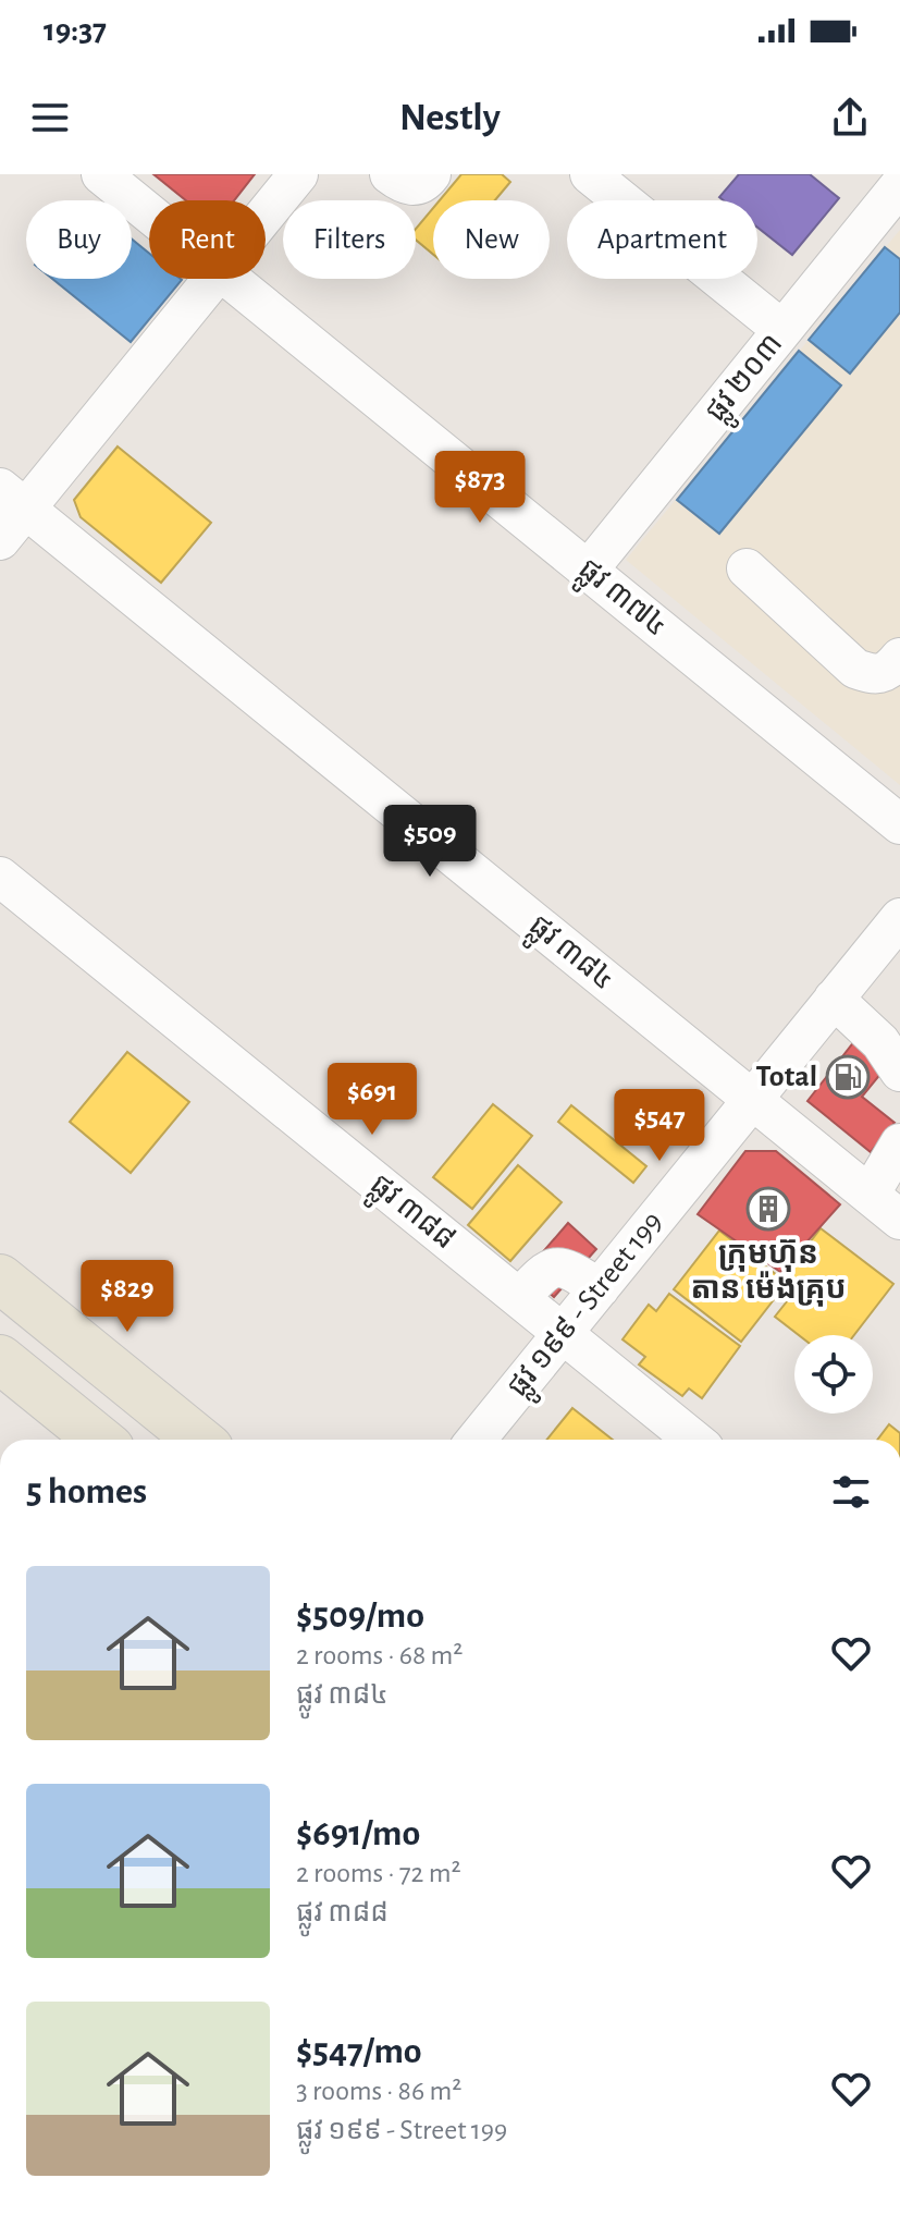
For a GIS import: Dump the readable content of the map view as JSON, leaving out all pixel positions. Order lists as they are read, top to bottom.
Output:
{
  "streets": {
    "street": [
      "ផ្លូវ ២០៣",
      "ផ្លូវ ៣៧៤",
      "ផ្លូវ ៣៨៤",
      "ផ្លូវ ៣៨៨",
      "ផ្លូវ ១៩៩ - Street 199"
    ]
  },
  "crossings": [
    ["ផ្លូវ ២០៣", "ផ្លូវ ៣៧៤"],
    ["ផ្លូវ ៣៨៤", "ផ្លូវ ១៩៩ - Street 199"],
    ["ផ្លូវ ៣៨៨", "ផ្លូវ ១៩៩ - Street 199"]
  ],
  "places": {
    "fuel station": ["Total"],
    "building": ["ក្រុមហ៊ុន តាន ម៉េងគ្រុប"]
  },
  "page": {
    "status": "19:37",
    "header": "Nestly",
    "chip": [
      "Buy",
      "Rent",
      "Filters",
      "New",
      "Apartment"
    ],
    "price": [
      "$873",
      "$509",
      "$691",
      "$547",
      "$829"
    ],
    "heading": "5 homes",
    "list": [
      {
        "name": "$509/mo",
        "note": "2 rooms · 68 m² · ផ្លូវ ៣៨៤"
      },
      {
        "name": "$691/mo",
        "note": "2 rooms · 72 m² · ផ្លូវ ៣៨៨"
      },
      {
        "name": "$547/mo",
        "note": "3 rooms · 86 m² · ផ្លូវ ១៩៩ - Street 199"
      }
    ]
  }
}
